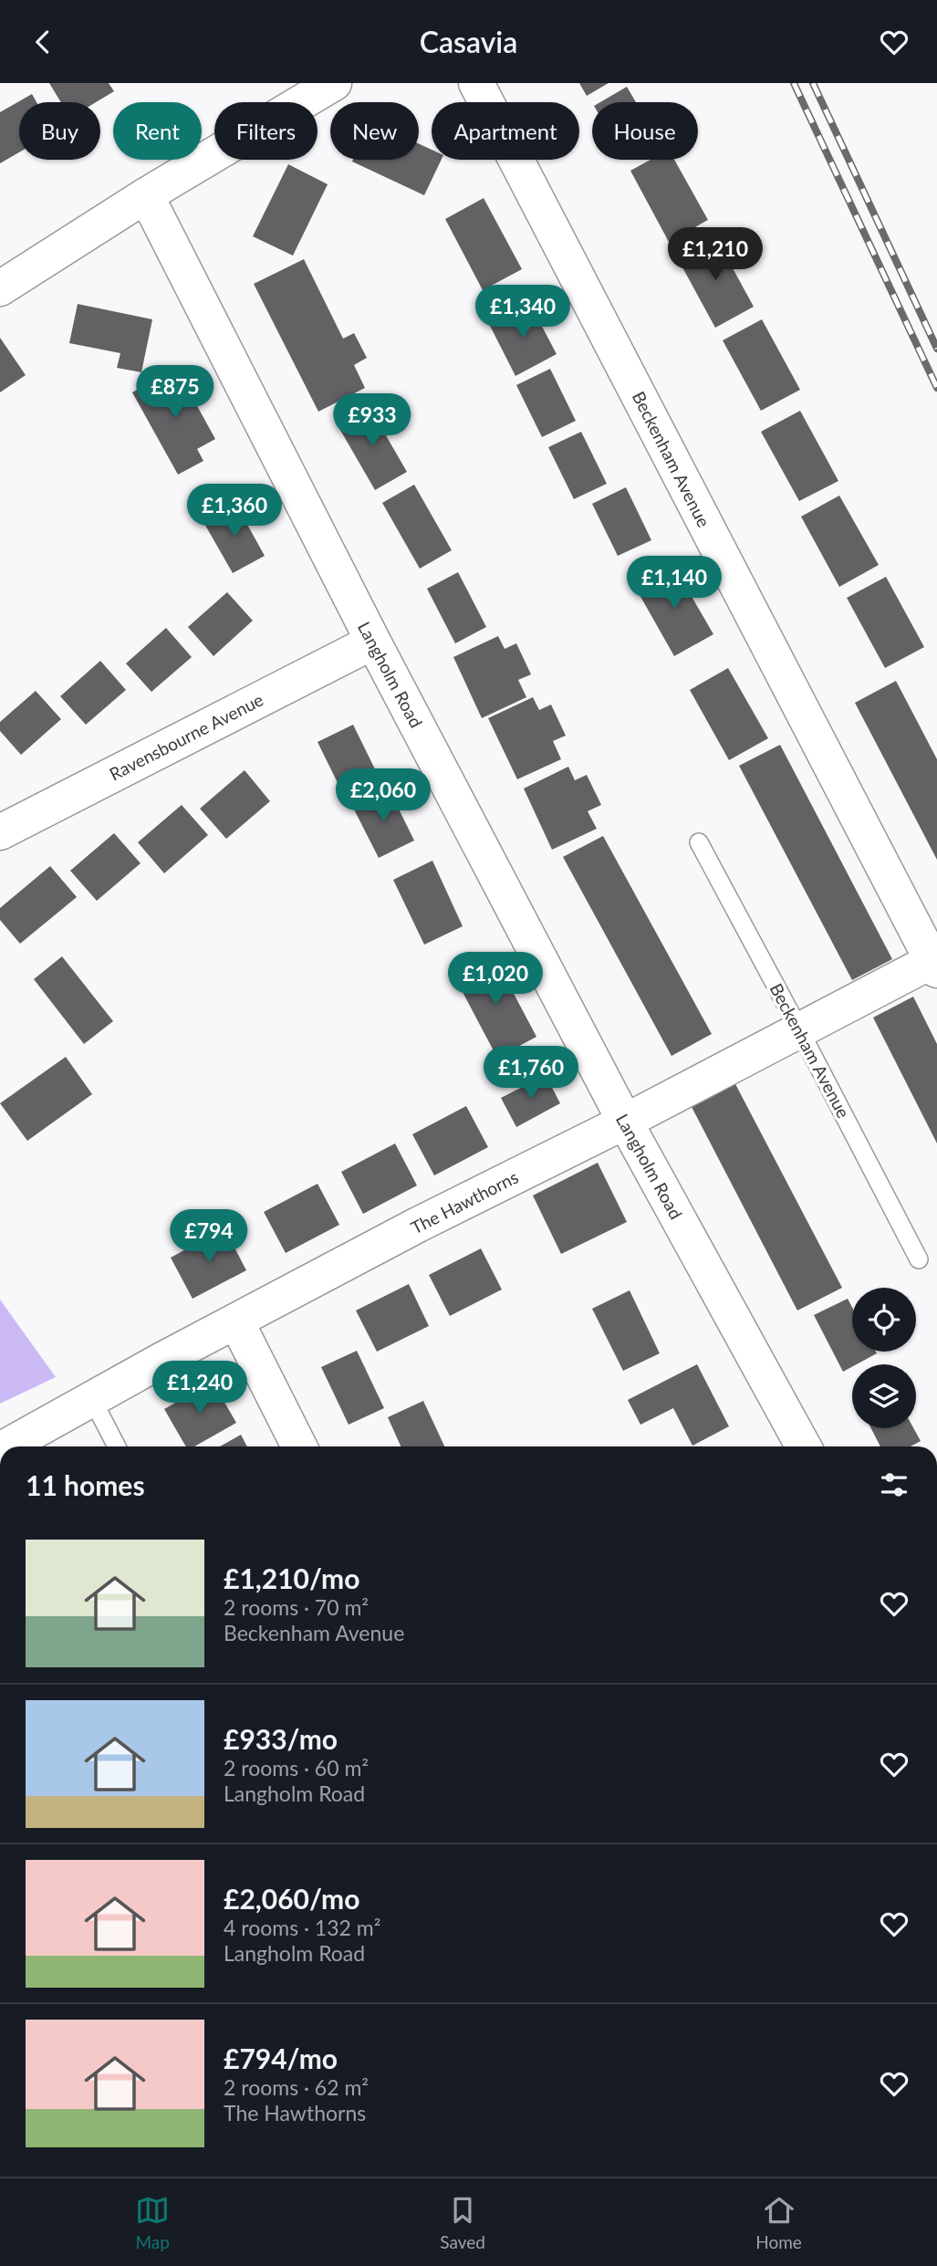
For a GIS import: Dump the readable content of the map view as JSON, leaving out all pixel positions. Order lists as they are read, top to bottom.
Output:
{
  "streets": {
    "street": [
      "Beckenham Avenue",
      "Langholm Road",
      "Ravensbourne Avenue",
      "The Hawthorns"
    ]
  },
  "crossings": [
    ["Beckenham Avenue", "The Hawthorns"],
    ["Langholm Road", "Ravensbourne Avenue"],
    ["Langholm Road", "The Hawthorns"]
  ],
  "page": {
    "header": "Casavia",
    "chip": [
      "Buy",
      "Rent",
      "Filters",
      "New",
      "Apartment",
      "House"
    ],
    "price": [
      "£1,210",
      "£1,340",
      "£875",
      "£933",
      "£1,360",
      "£1,140",
      "£2,060",
      "£1,020",
      "£1,760",
      "£794",
      "£1,240"
    ],
    "heading": "11 homes",
    "list": [
      {
        "name": "£1,210/mo",
        "note": "2 rooms · 70 m² · Beckenham Avenue"
      },
      {
        "name": "£933/mo",
        "note": "2 rooms · 60 m² · Langholm Road"
      },
      {
        "name": "£2,060/mo",
        "note": "4 rooms · 132 m² · Langholm Road"
      },
      {
        "name": "£794/mo",
        "note": "2 rooms · 62 m² · The Hawthorns"
      }
    ],
    "tabs": ["Map", "Saved", "Home"]
  }
}
